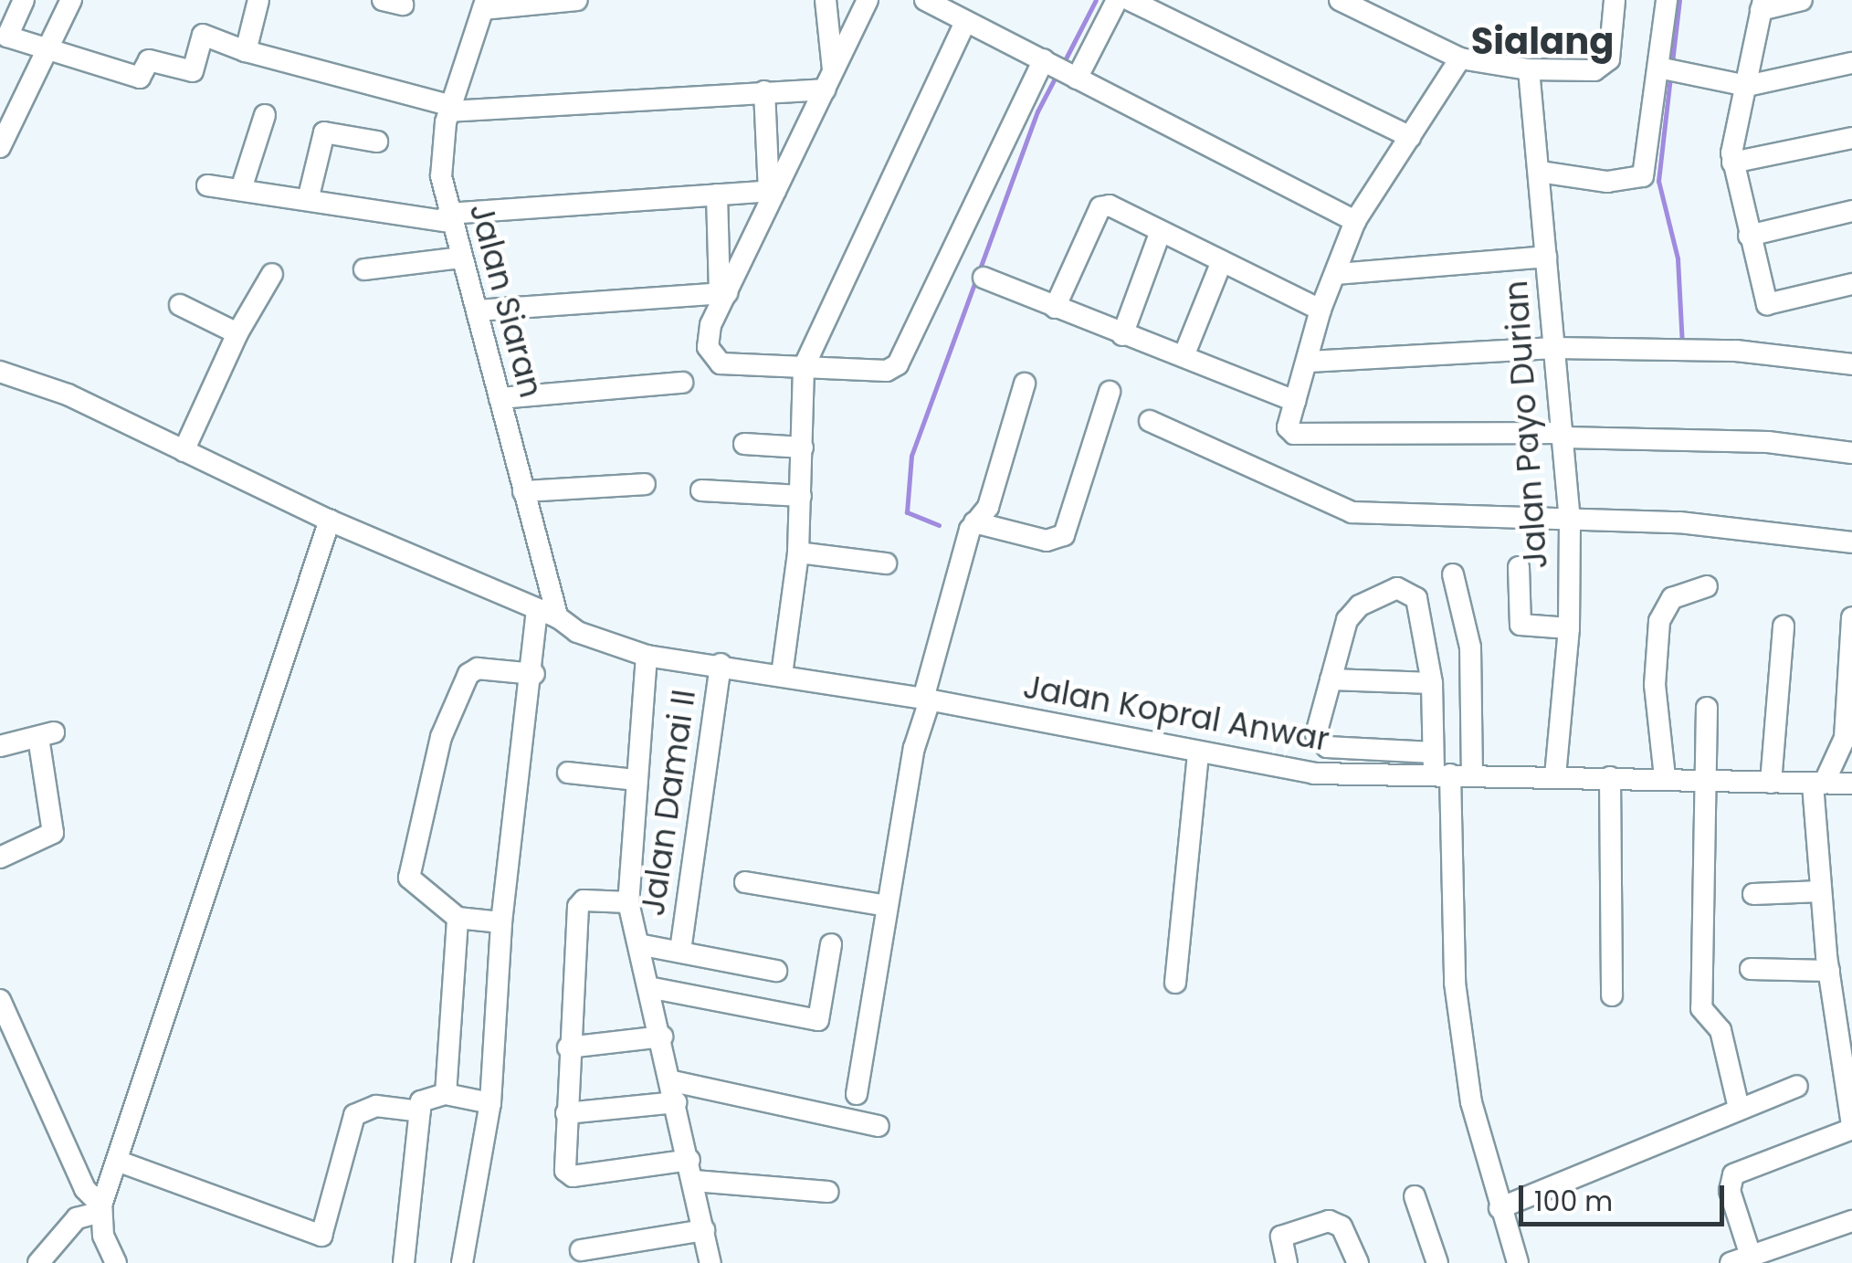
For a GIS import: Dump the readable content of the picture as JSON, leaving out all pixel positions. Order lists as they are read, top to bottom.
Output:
{
  "streets": {
    "street": [
      "Jalan Siaran",
      "Jalan Payo Durian",
      "Jalan Kopral Anwar",
      "Jalan Damai II"
    ]
  },
  "crossings": [
    ["Jalan Siaran", "Jalan Kopral Anwar"],
    ["Jalan Payo Durian", "Jalan Kopral Anwar"],
    ["Jalan Kopral Anwar", "Jalan Damai II"]
  ],
  "districts": ["Sialang"],
  "scale_bar": "100 m"
}
